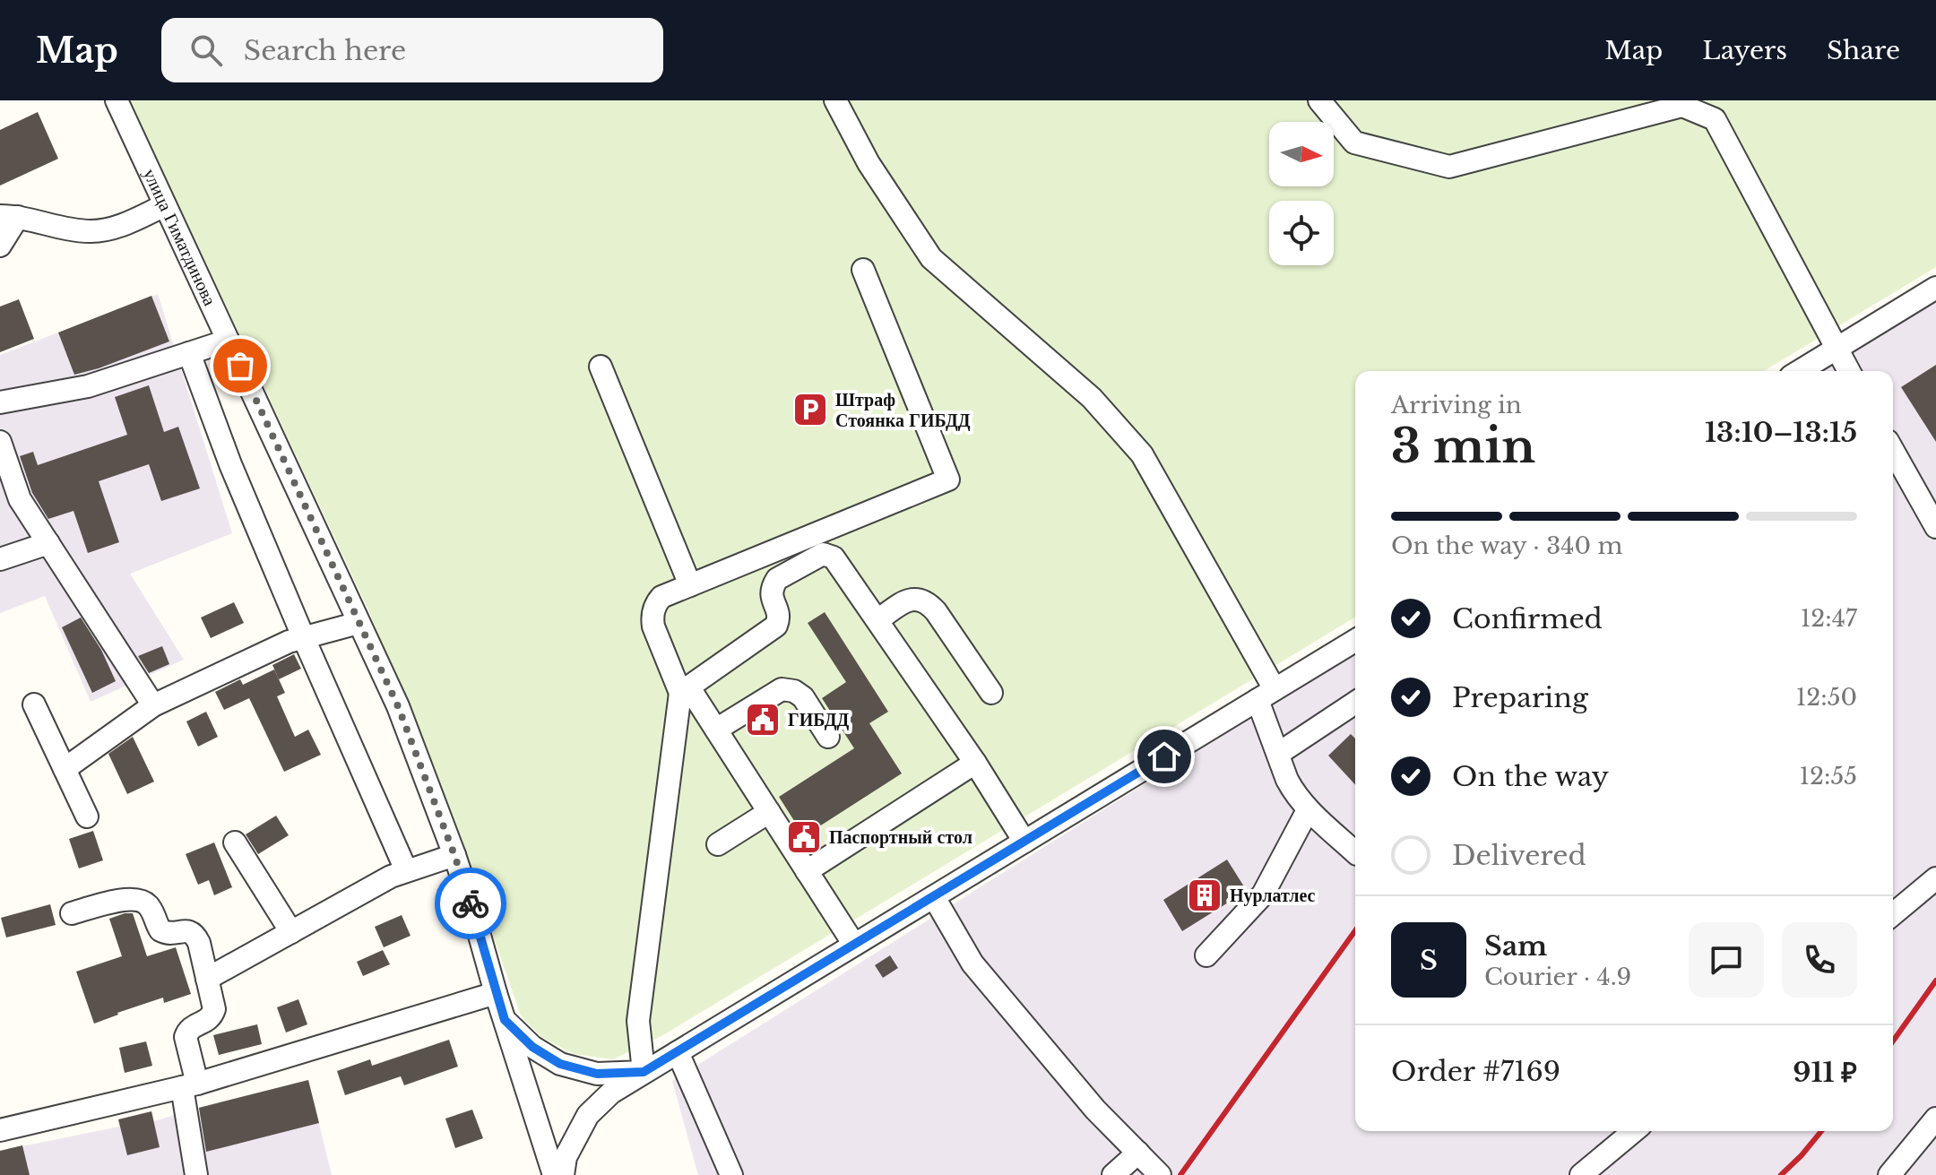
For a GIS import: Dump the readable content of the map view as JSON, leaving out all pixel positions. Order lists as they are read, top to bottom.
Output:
{
  "streets": {
    "street": ["улица Гиматдинова"]
  },
  "places": {
    "parking": ["Штраф Стоянка ГИБДД"],
    "public building": ["ГИБДД", "Паспортный стол"],
    "building": ["Нурлатлес"]
  },
  "north": "right",
  "page": {
    "header": "Map",
    "search": "Search here",
    "nav": ["Map", "Layers", "Share"],
    "heading": ["3 min", "Arriving in", "13:10–13:15"],
    "panel": [
      "Sam",
      "Courier · 4.9",
      "Order #7169",
      "911 ₽"
    ],
    "bar": "On the way · 340 m",
    "list": [
      ["Confirmed", "12:47"],
      ["Preparing", "12:50"],
      ["On the way", "12:55"],
      "Delivered"
    ],
    "round": "S"
  }
}
